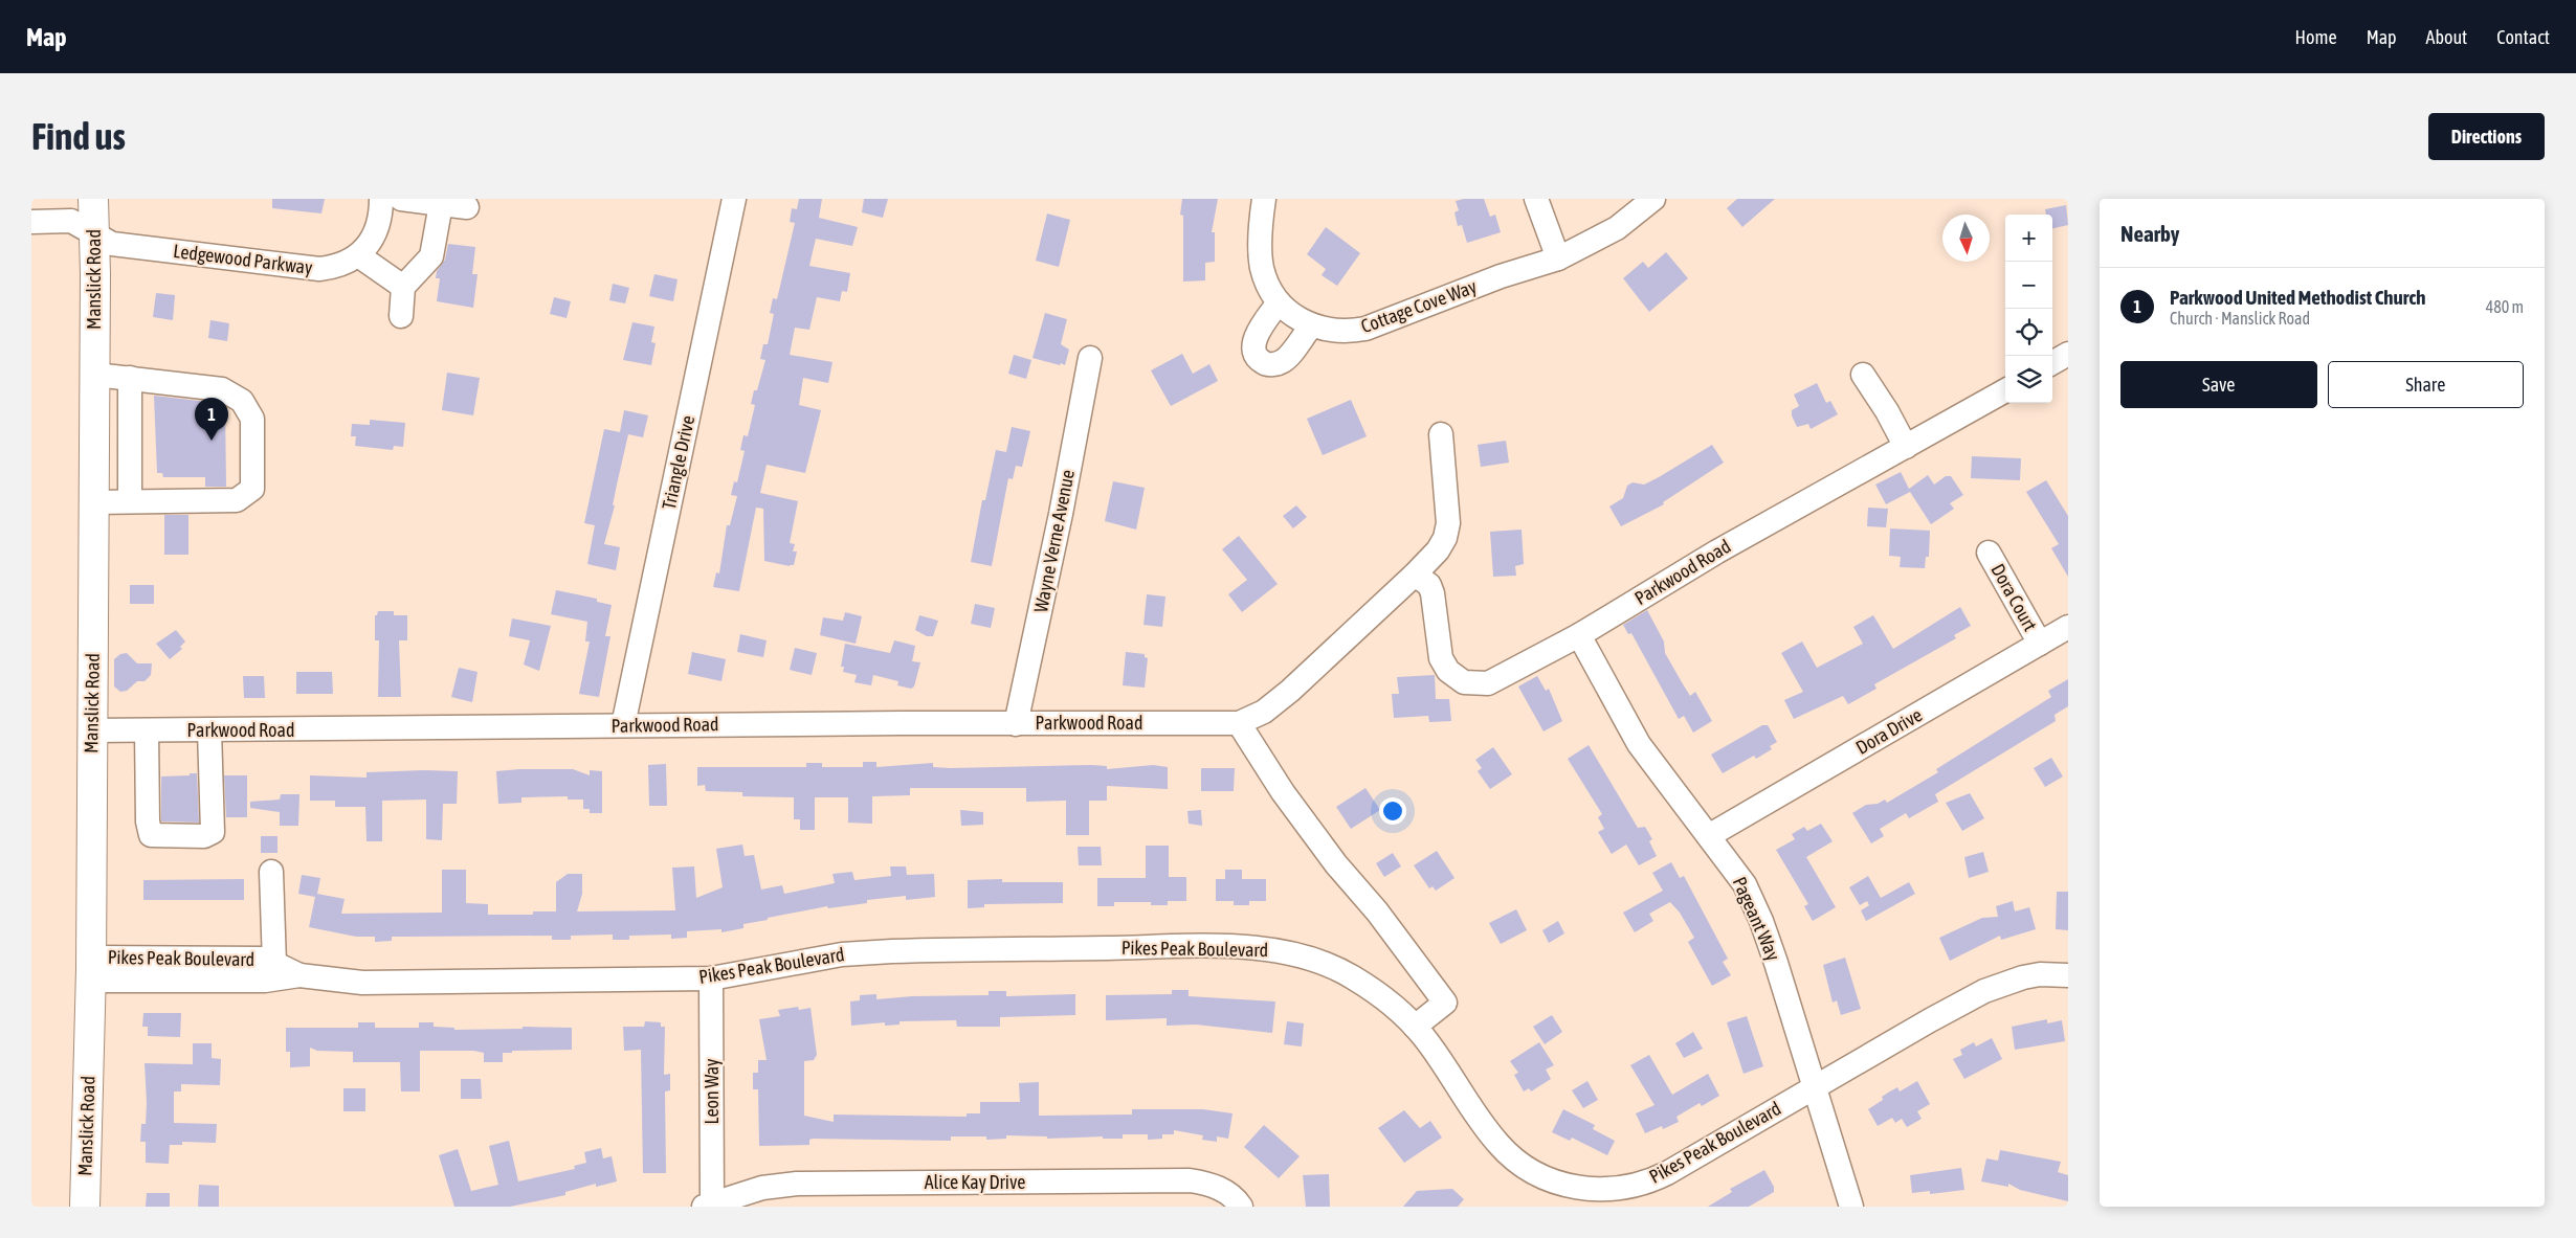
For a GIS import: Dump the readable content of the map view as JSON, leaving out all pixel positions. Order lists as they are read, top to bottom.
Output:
{
  "streets": {
    "main road": ["Manslick Road"],
    "street": [
      "Ledgewood Parkway",
      "Cottage Cove Way",
      "Triangle Drive",
      "Wayne Verne Avenue",
      "Parkwood Road",
      "Dora Court",
      "Dora Drive",
      "Pageant Way",
      "Pikes Peak Boulevard",
      "Leon Way",
      "Alice Kay Drive"
    ]
  },
  "crossings": [
    ["Ledgewood Parkway", "Manslick Road"],
    ["Manslick Road", "Parkwood Road"],
    ["Manslick Road", "Pikes Peak Boulevard"],
    ["Triangle Drive", "Parkwood Road"],
    ["Wayne Verne Avenue", "Parkwood Road"],
    ["Parkwood Road", "Pageant Way"],
    ["Dora Court", "Dora Drive"],
    ["Dora Drive", "Pageant Way"],
    ["Pageant Way", "Pikes Peak Boulevard"],
    ["Pikes Peak Boulevard", "Leon Way"],
    ["Leon Way", "Alice Kay Drive"]
  ],
  "north": "bottom",
  "page": {
    "header": "Map",
    "nav": [
      "Home",
      "Map",
      "About",
      "Contact"
    ],
    "buttons": [
      "Directions",
      ["Save", "Share"]
    ],
    "title": "Find us",
    "heading": "Nearby",
    "map_buttons": ["+", "−"],
    "list": [
      {
        "mark": "1",
        "name": "Parkwood United Methodist Church",
        "note": "Church · Manslick Road",
        "value": "480 m"
      }
    ],
    "pins": "1"
  }
}
